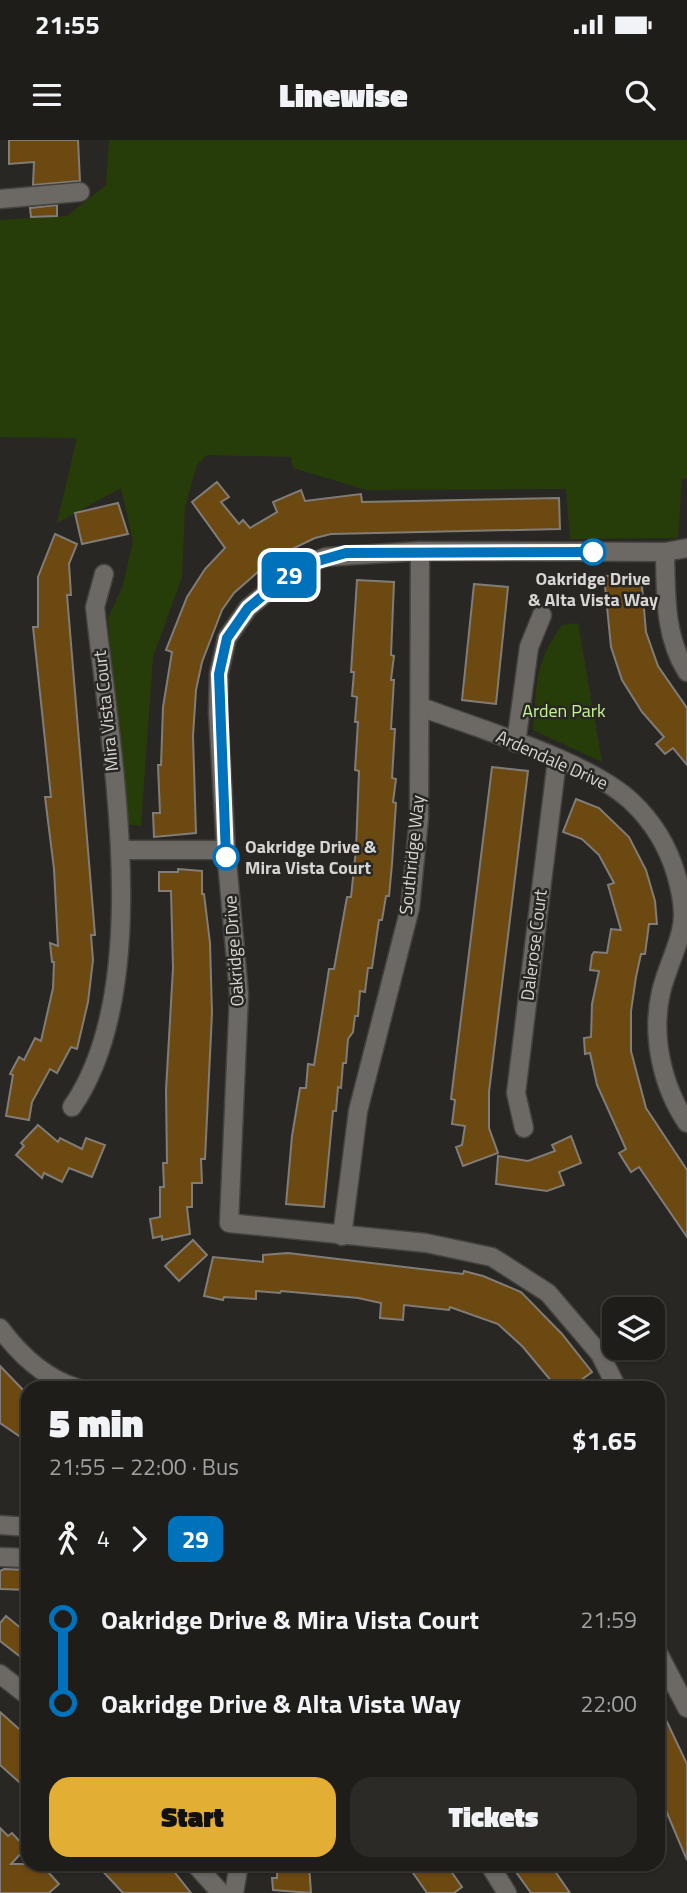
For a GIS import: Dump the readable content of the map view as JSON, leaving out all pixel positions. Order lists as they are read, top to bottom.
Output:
{
  "streets": {
    "street": [
      "Mira Vista Court",
      "Ardendale Drive",
      "Southridge Way",
      "Dalerose Court",
      "Oakridge Drive"
    ]
  },
  "crossings": [
    ["Ardendale Drive", "Southridge Way"],
    ["Ardendale Drive", "Dalerose Court"],
    ["Southridge Way", "Oakridge Drive"]
  ],
  "parks": ["Arden Park"],
  "places": ["Oakridge Drive & Alta Vista Way", "Oakridge Drive & Mira Vista Court"],
  "lines": ["bus line 29"],
  "page": {
    "status": "21:55",
    "header": "Linewise",
    "on_map": "29",
    "heading": ["5 min", "21:55 – 22:00 · Bus", "$1.65"],
    "legs": ["4", "29"],
    "list": [
      {
        "name": "Oakridge Drive & Mira Vista Court",
        "value": "21:59"
      },
      {
        "name": "Oakridge Drive & Alta Vista Way",
        "value": "22:00"
      }
    ],
    "buttons": ["Start", "Tickets"]
  }
}
